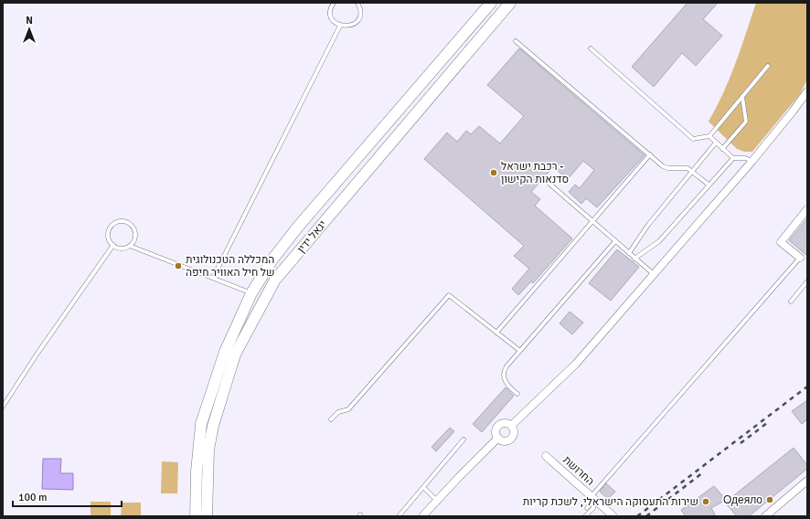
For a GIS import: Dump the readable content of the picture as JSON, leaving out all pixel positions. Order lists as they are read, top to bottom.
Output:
{
  "streets": {
    "main road": ["יגאל ידין"],
    "street": ["החרושת"]
  },
  "places": [
    "רכבת ישראל - סדנאות הקישון",
    "המכללה הטכנולוגית של חיל האוויר חיפה",
    "Одеяло",
    "שירות התעסוקה הישראלי, לשכת קריות"
  ],
  "scale_bar": "100 m",
  "north": "top"
}
